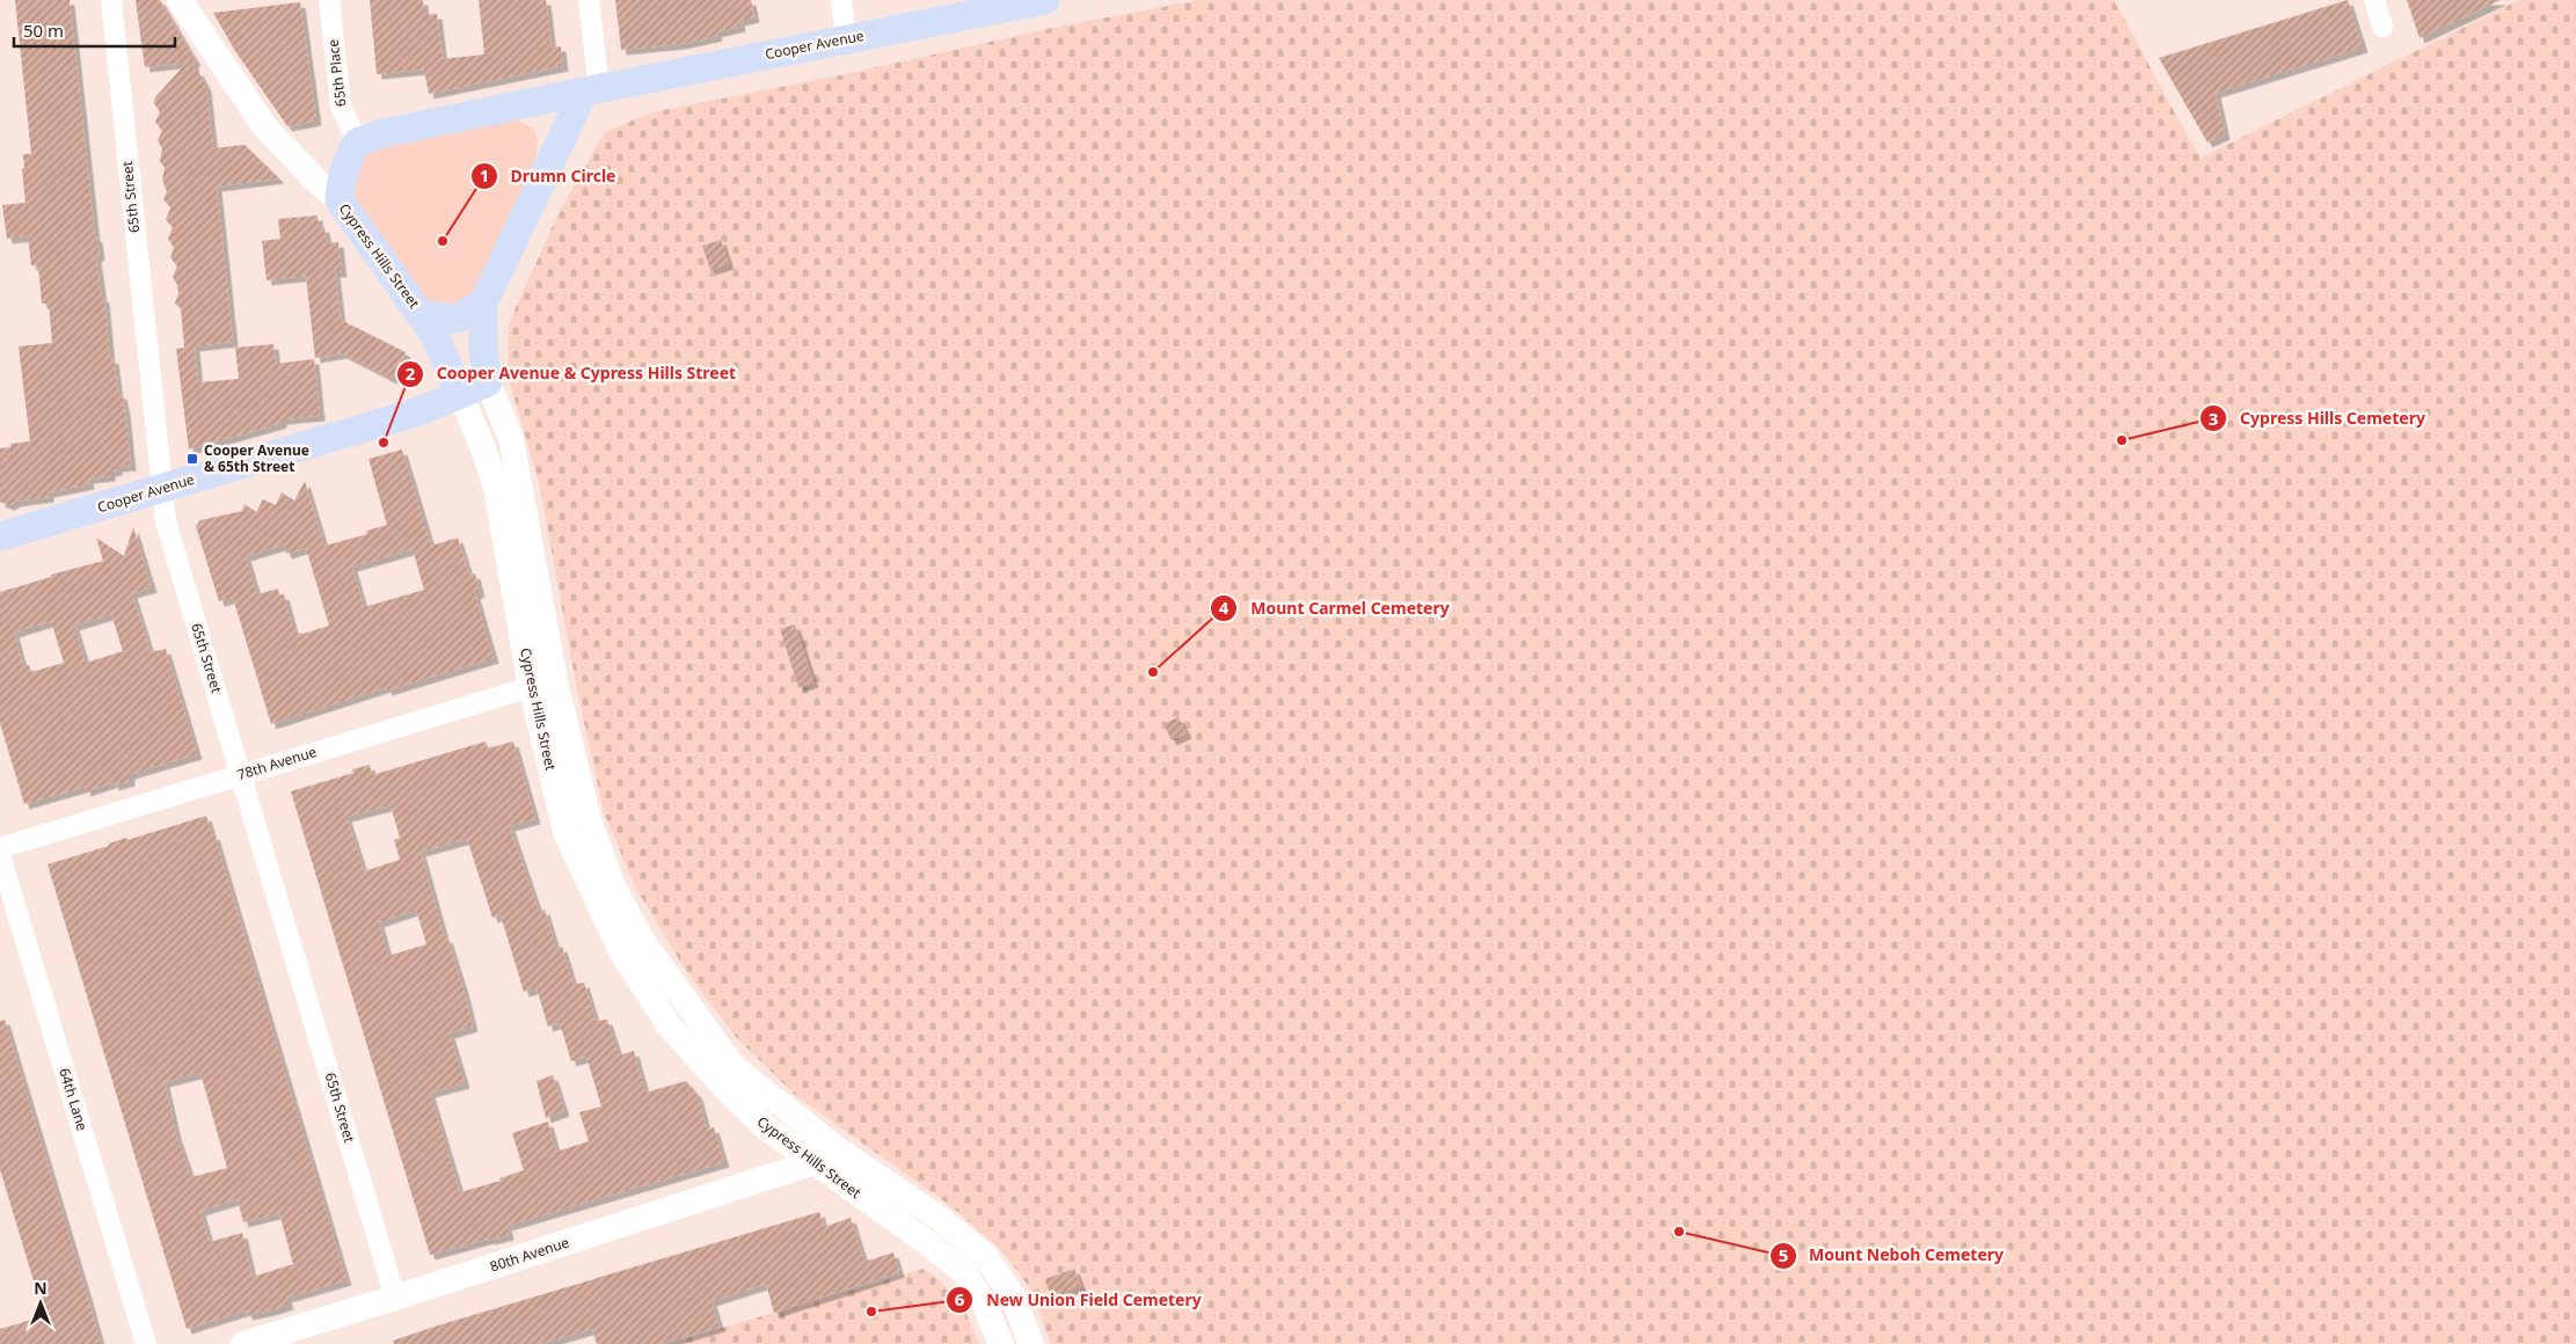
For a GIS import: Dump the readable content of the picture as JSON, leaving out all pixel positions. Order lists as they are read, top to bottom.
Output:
{
  "streets": {
    "main road": ["Cooper Avenue", "Cypress Hills Street"],
    "street": [
      "65th Place",
      "65th Street",
      "78th Avenue",
      "64th Lane",
      "80th Avenue"
    ]
  },
  "crossings": [
    ["Cooper Avenue", "65th Place"],
    ["Cooper Avenue", "65th Street"],
    ["Cooper Avenue", "Cypress Hills Street"],
    ["65th Street", "78th Avenue"],
    ["65th Street", "80th Avenue"],
    ["Cypress Hills Street", "78th Avenue"],
    ["Cypress Hills Street", "80th Avenue"]
  ],
  "places": {
    "other": [
      "Drumn Circle",
      "Cypress Hills Cemetery",
      "Cooper Avenue & Cypress Hills Street",
      "Mount Carmel Cemetery",
      "Mount Neboh Cemetery",
      "New Union Field Cemetery"
    ],
    "transit": ["Cooper Avenue & 65th Street"]
  },
  "scale_bar": "50 m",
  "north": "top"
}
